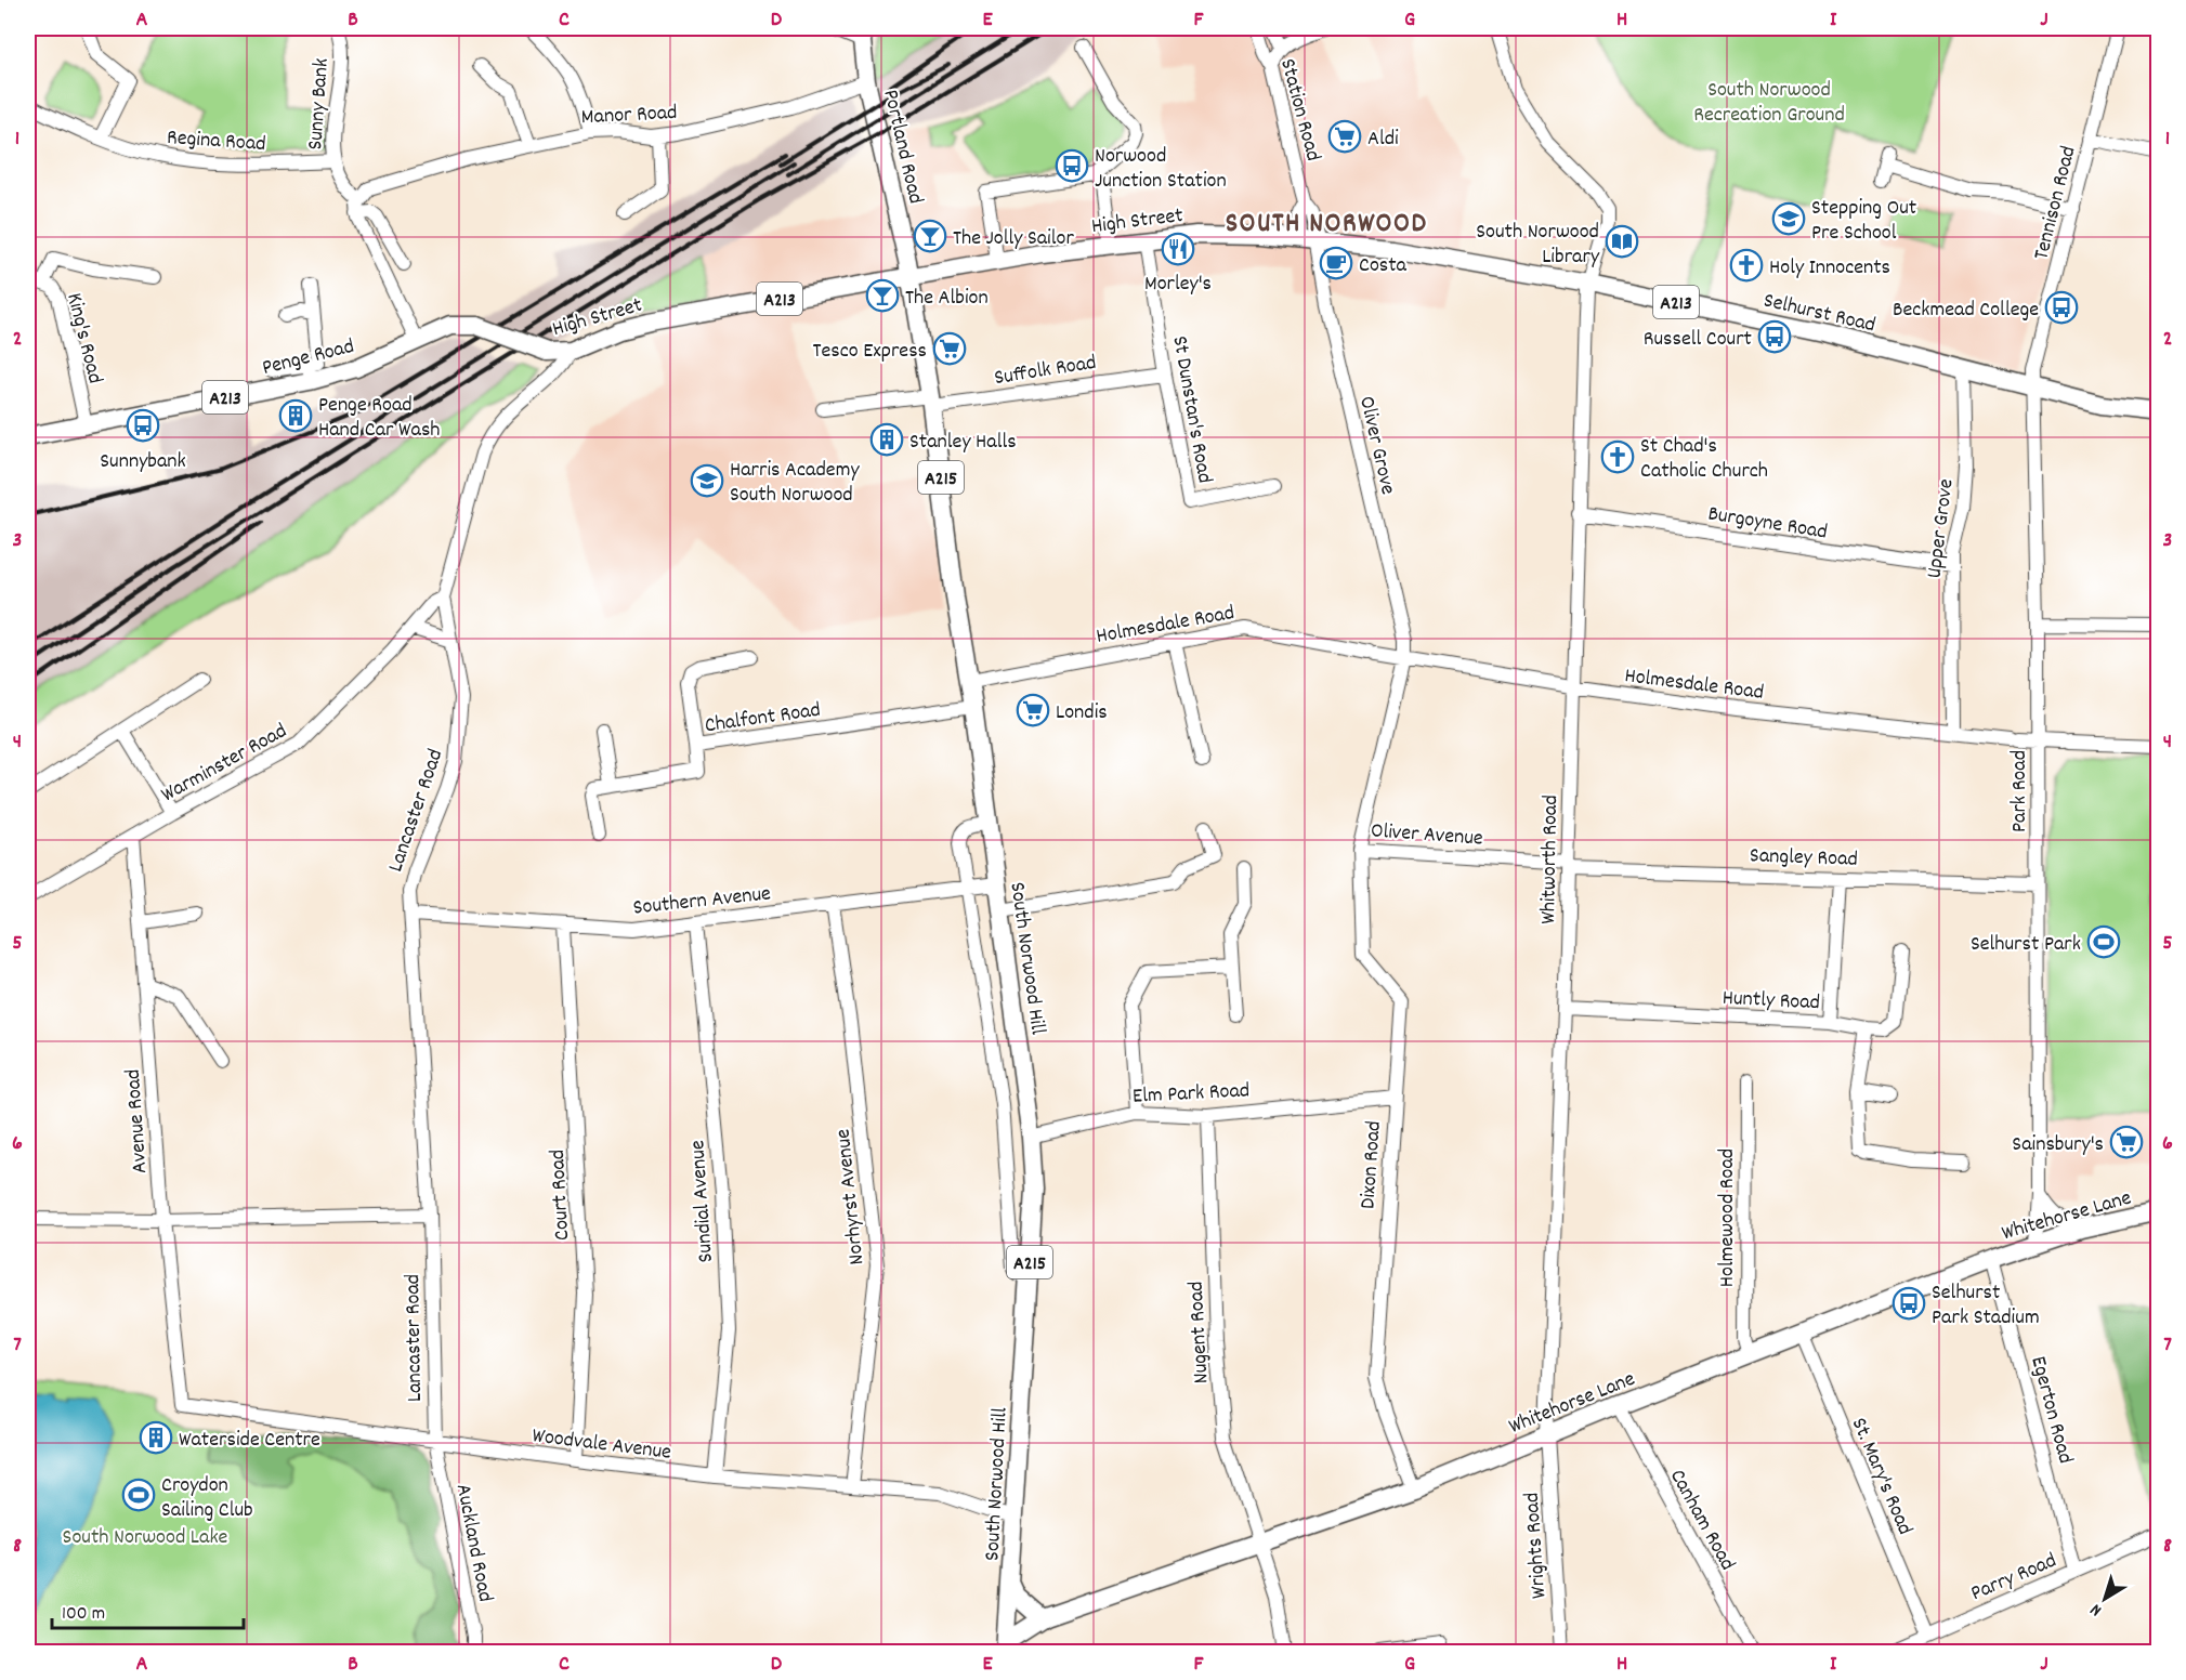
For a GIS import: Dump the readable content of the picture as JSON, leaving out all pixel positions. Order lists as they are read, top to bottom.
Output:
{
  "streets": {
    "main road": [
      "Portland Road",
      "High Street",
      "A213",
      "Selhurst Road",
      "Penge Road",
      "A215",
      "South Norwood Hill",
      "Whitehorse Lane"
    ],
    "street": [
      "Sunny Bank",
      "Station Road",
      "Manor Road",
      "Regina Road",
      "Tennison Road",
      "King's Road",
      "Suffolk Road",
      "St Dunstan's Road",
      "Oliver Grove",
      "Burgoyne Road",
      "Upper Grove",
      "Holmesdale Road",
      "Chalfont Road",
      "Warminster Road",
      "Park Road",
      "Lancaster Road",
      "Oliver Avenue",
      "Sangley Road",
      "Whitworth Road",
      "Southern Avenue",
      "Huntly Road",
      "Elm Park Road",
      "Avenue Road",
      "Dixon Road",
      "Court Road",
      "Norhyrst Avenue",
      "Sundial Avenue",
      "Holmewood Road",
      "Nugent Road",
      "Egerton Road",
      "Woodvale Avenue",
      "St. Mary's Road",
      "Canham Road",
      "Auckland Road",
      "Wrights Road",
      "Parry Road"
    ]
  },
  "crossings": [
    ["Sunny Bank", "Manor Road"],
    ["Sunny Bank", "Regina Road"],
    ["Sunny Bank", "Penge Road"],
    ["Station Road", "High Street"],
    ["Station Road", "Selhurst Road"],
    ["Station Road", "Oliver Grove"],
    ["Manor Road", "Portland Road"],
    ["Portland Road", "High Street"],
    ["Portland Road", "South Norwood Hill"],
    ["Tennison Road", "Selhurst Road"],
    ["Tennison Road", "Park Road"],
    ["High Street", "Selhurst Road"],
    ["High Street", "Penge Road"],
    ["High Street", "St Dunstan's Road"],
    ["High Street", "Oliver Grove"],
    ["High Street", "Lancaster Road"],
    ["High Street", "South Norwood Hill"],
    ["Selhurst Road", "Oliver Grove"],
    ["Selhurst Road", "Upper Grove"],
    ["Selhurst Road", "Park Road"],
    ["Selhurst Road", "Whitworth Road"],
    ["King's Road", "Penge Road"],
    ["Suffolk Road", "St Dunstan's Road"],
    ["Suffolk Road", "South Norwood Hill"],
    ["Oliver Grove", "Holmesdale Road"],
    ["Oliver Grove", "Oliver Avenue"],
    ["Burgoyne Road", "Upper Grove"],
    ["Burgoyne Road", "Whitworth Road"],
    ["Upper Grove", "Holmesdale Road"],
    ["Holmesdale Road", "Park Road"],
    ["Holmesdale Road", "Oliver Avenue"],
    ["Holmesdale Road", "Whitworth Road"],
    ["Holmesdale Road", "South Norwood Hill"],
    ["Chalfont Road", "South Norwood Hill"],
    ["Warminster Road", "Lancaster Road"],
    ["Warminster Road", "Avenue Road"],
    ["Park Road", "Sangley Road"],
    ["Park Road", "Whitehorse Lane"],
    ["Lancaster Road", "Southern Avenue"],
    ["Lancaster Road", "Woodvale Avenue"],
    ["Lancaster Road", "Auckland Road"],
    ["Oliver Avenue", "Sangley Road"],
    ["Oliver Avenue", "Whitworth Road"],
    ["Oliver Avenue", "Dixon Road"],
    ["Sangley Road", "Whitworth Road"],
    ["Sangley Road", "Huntly Road"],
    ["Whitworth Road", "Huntly Road"],
    ["Whitworth Road", "Whitehorse Lane"],
    ["Whitworth Road", "Wrights Road"],
    ["Southern Avenue", "South Norwood Hill"],
    ["Southern Avenue", "Court Road"],
    ["Southern Avenue", "Norhyrst Avenue"],
    ["Southern Avenue", "Sundial Avenue"],
    ["South Norwood Hill", "Elm Park Road"],
    ["South Norwood Hill", "Whitehorse Lane"],
    ["South Norwood Hill", "Woodvale Avenue"],
    ["Elm Park Road", "Dixon Road"],
    ["Elm Park Road", "Nugent Road"],
    ["Avenue Road", "Woodvale Avenue"],
    ["Dixon Road", "Whitehorse Lane"],
    ["Court Road", "Woodvale Avenue"],
    ["Norhyrst Avenue", "Woodvale Avenue"],
    ["Sundial Avenue", "Woodvale Avenue"],
    ["Whitehorse Lane", "Holmewood Road"],
    ["Whitehorse Lane", "Nugent Road"],
    ["Whitehorse Lane", "Egerton Road"],
    ["Whitehorse Lane", "St. Mary's Road"],
    ["Whitehorse Lane", "Canham Road"],
    ["Whitehorse Lane", "Wrights Road"],
    ["Egerton Road", "Parry Road"],
    ["Woodvale Avenue", "Auckland Road"],
    ["St. Mary's Road", "Parry Road"]
  ],
  "districts": ["SOUTH NORWOOD"],
  "parks": ["South Norwood Recreation Ground", "South Norwood Lake"],
  "places": {
    "supermarket": [
      "Aldi",
      "Tesco Express",
      "Londis",
      "Sainsbury's"
    ],
    "bus stop": [
      "Norwood Junction Station",
      "Beckmead College",
      "Russell Court",
      "Sunnybank",
      "Selhurst Park Stadium"
    ],
    "school or university": ["Stepping Out Pre School", "Harris Academy South Norwood"],
    "bar": ["The Jolly Sailor", "The Albion"],
    "library": ["South Norwood Library"],
    "restaurant": ["Morley's"],
    "cafe": ["Costa"],
    "church": ["Holy Innocents", "St Chad's Catholic Church"],
    "building": ["Penge Road Hand Car Wash", "Stanley Halls", "Waterside Centre"],
    "sports": ["Selhurst Park", "Croydon Sailing Club"]
  },
  "scale_bar": "100 m",
  "north": "bottom left",
  "grid": {
    "columns": [
      "A",
      "B",
      "C",
      "D",
      "E",
      "F",
      "G",
      "H",
      "I",
      "J"
    ],
    "rows": [
      "1",
      "2",
      "3",
      "4",
      "5",
      "6",
      "7",
      "8"
    ]
  }
}
